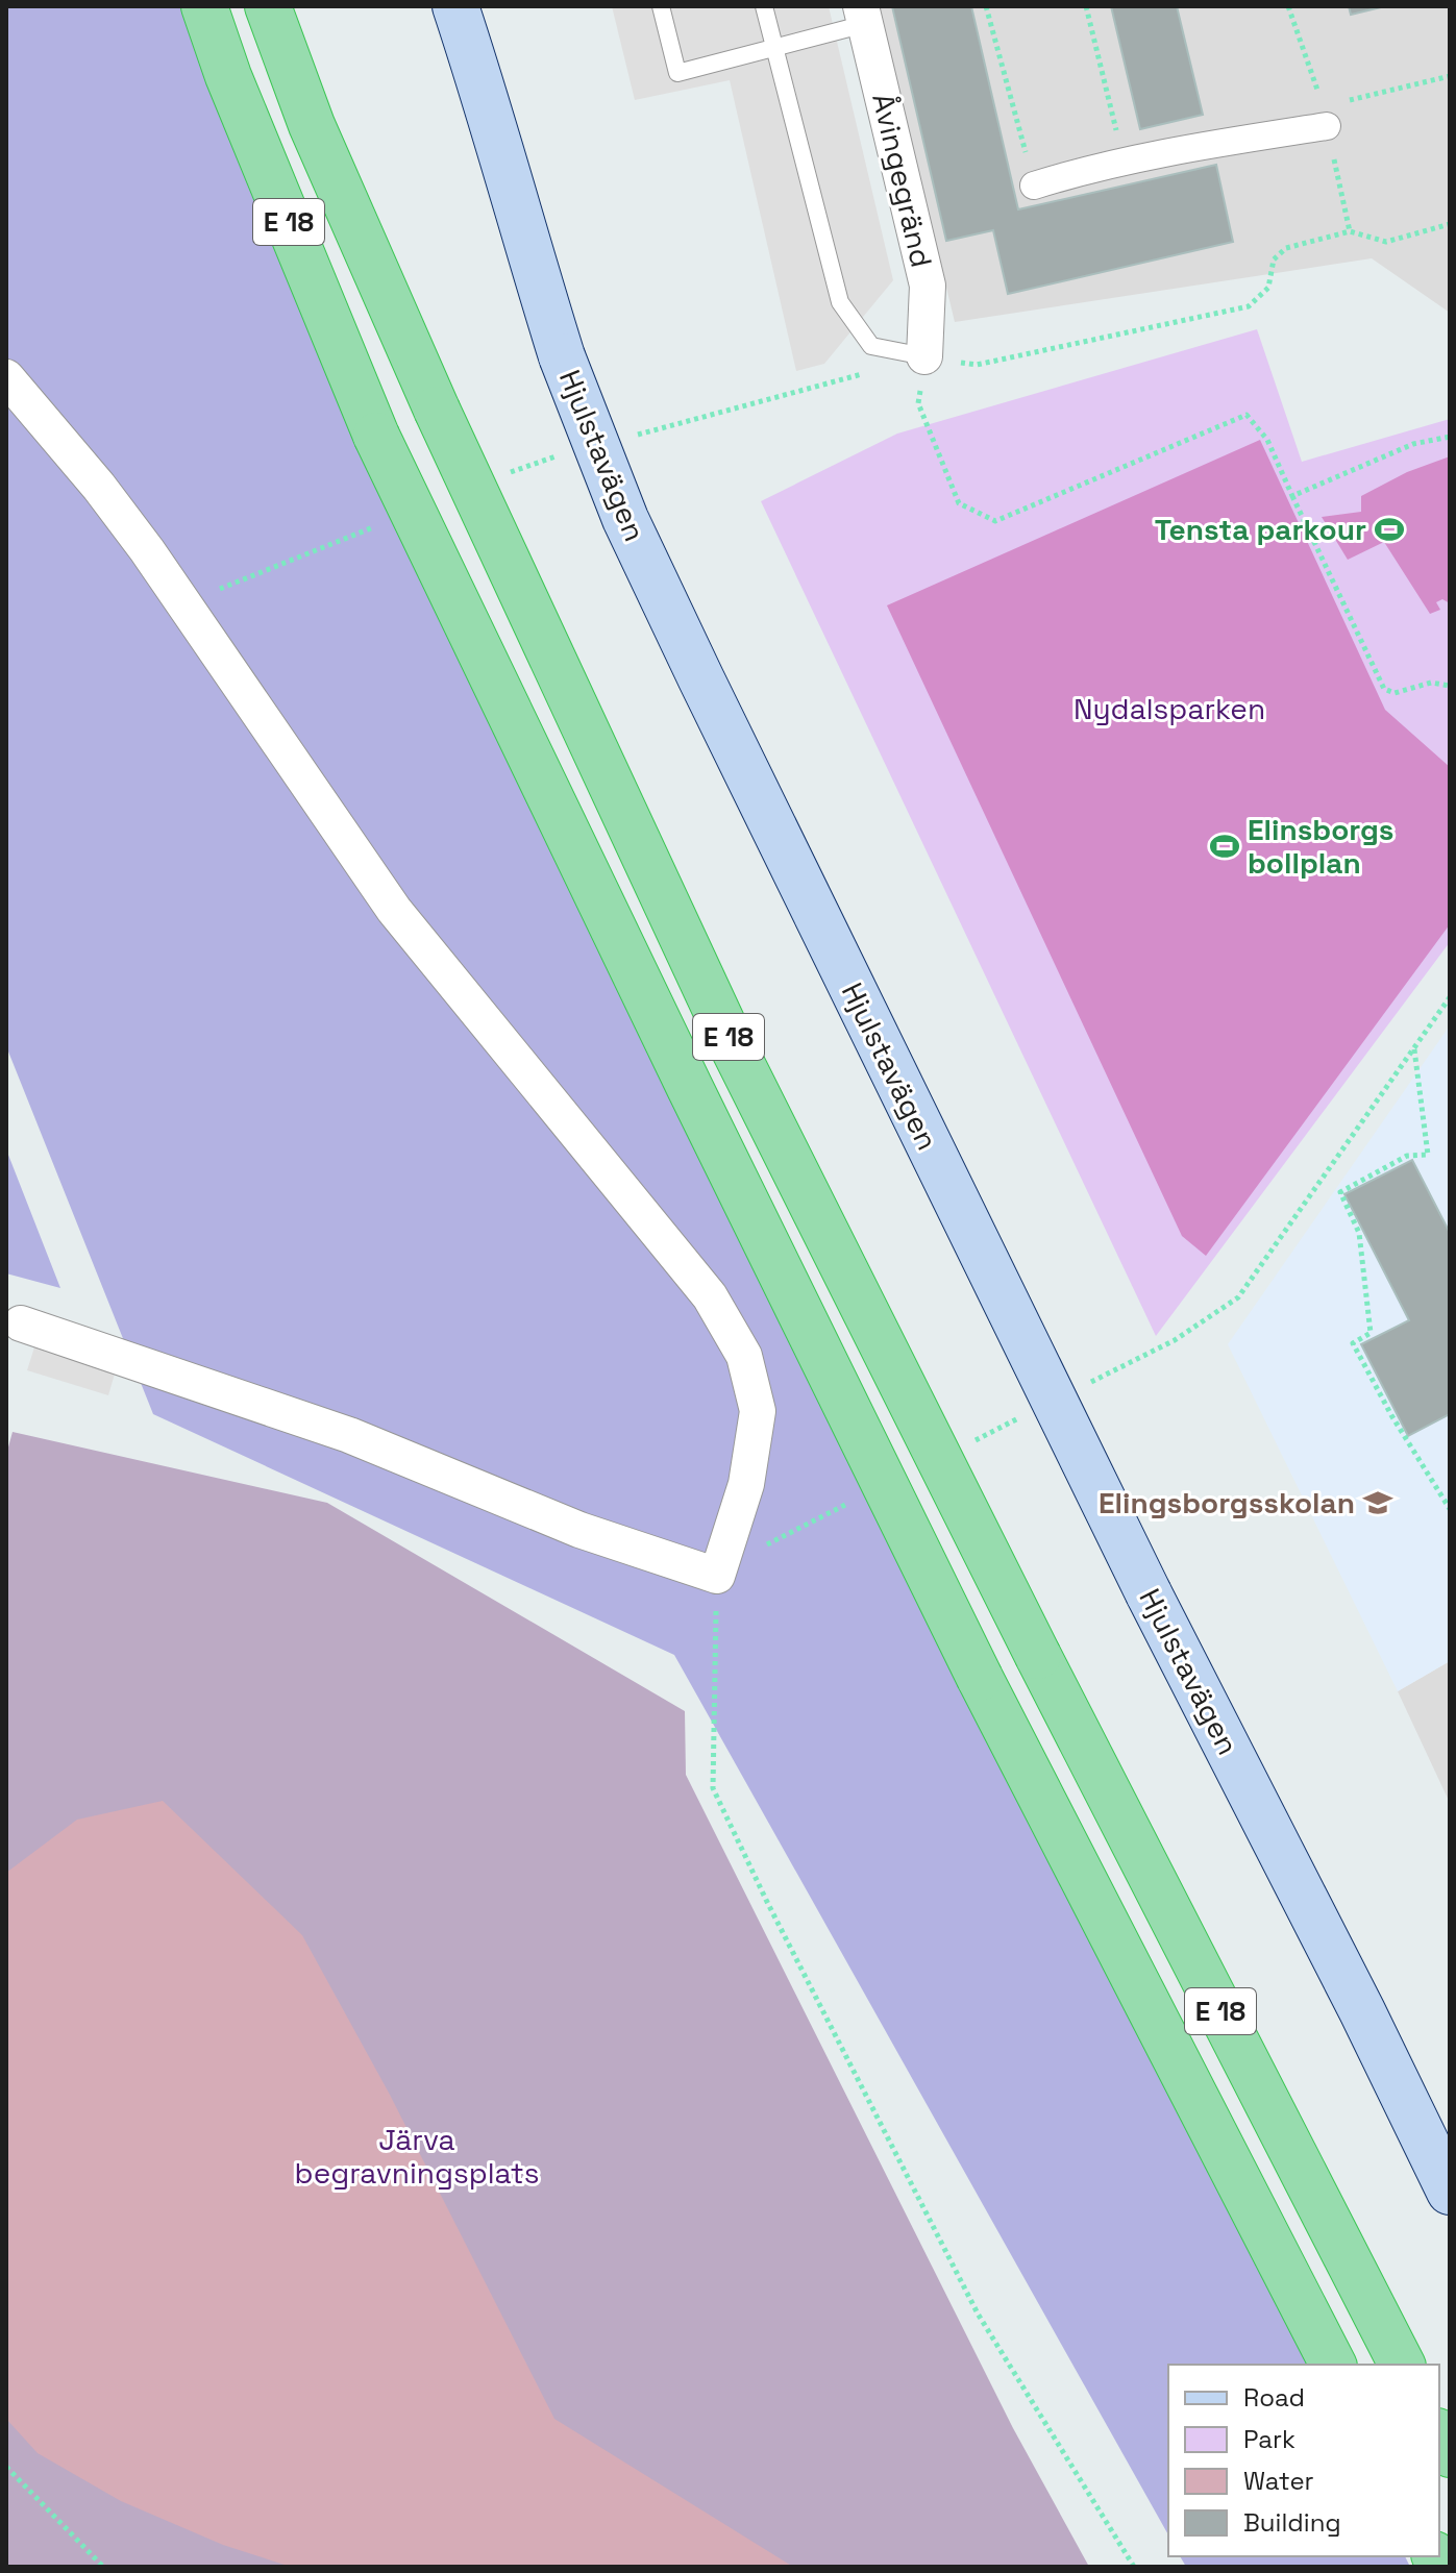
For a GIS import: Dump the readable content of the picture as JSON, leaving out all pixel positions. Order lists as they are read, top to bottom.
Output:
{
  "streets": {
    "highway": ["E 18"],
    "main road": ["Hjulstavägen"],
    "street": ["Åvingegränd"]
  },
  "parks": ["Nydalsparken", "Järva begravningsplats"],
  "places": {
    "sports": ["Tensta parkour", "Elinsborgs bollplan"],
    "school or university": ["Elingsborgsskolan"]
  },
  "legend": [
    "Road",
    "Park",
    "Water",
    "Building"
  ]
}
